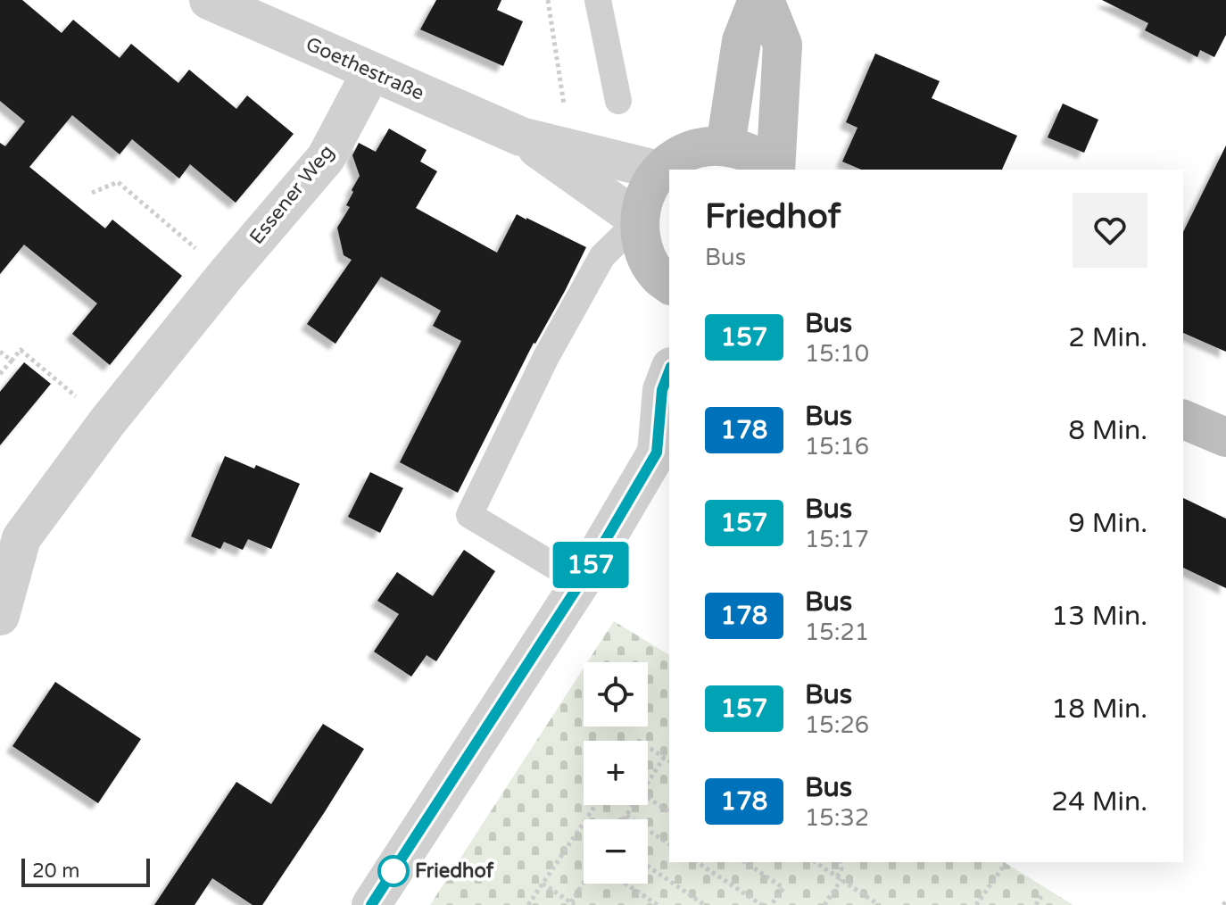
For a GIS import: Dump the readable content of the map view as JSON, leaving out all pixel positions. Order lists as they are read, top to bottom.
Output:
{
  "streets": {
    "street": ["Goethestraße", "Essener Weg"]
  },
  "crossings": [
    ["Goethestraße", "Essener Weg"]
  ],
  "places": ["Friedhof"],
  "lines": ["bus line 157"],
  "scale_bar": "20 m",
  "page": {
    "on_map": "157",
    "heading": ["Friedhof", "Bus"],
    "list": [
      {
        "mark": "157",
        "name": "Bus",
        "note": "15:10",
        "value": "2 Min."
      },
      {
        "mark": "178",
        "name": "Bus",
        "note": "15:16",
        "value": "8 Min."
      },
      {
        "mark": "157",
        "name": "Bus",
        "note": "15:17",
        "value": "9 Min."
      },
      {
        "mark": "178",
        "name": "Bus",
        "note": "15:21",
        "value": "13 Min."
      },
      {
        "mark": "157",
        "name": "Bus",
        "note": "15:26",
        "value": "18 Min."
      },
      {
        "mark": "178",
        "name": "Bus",
        "note": "15:32",
        "value": "24 Min."
      }
    ],
    "map_buttons": ["+", "−"],
    "scale": "20 m"
  }
}
